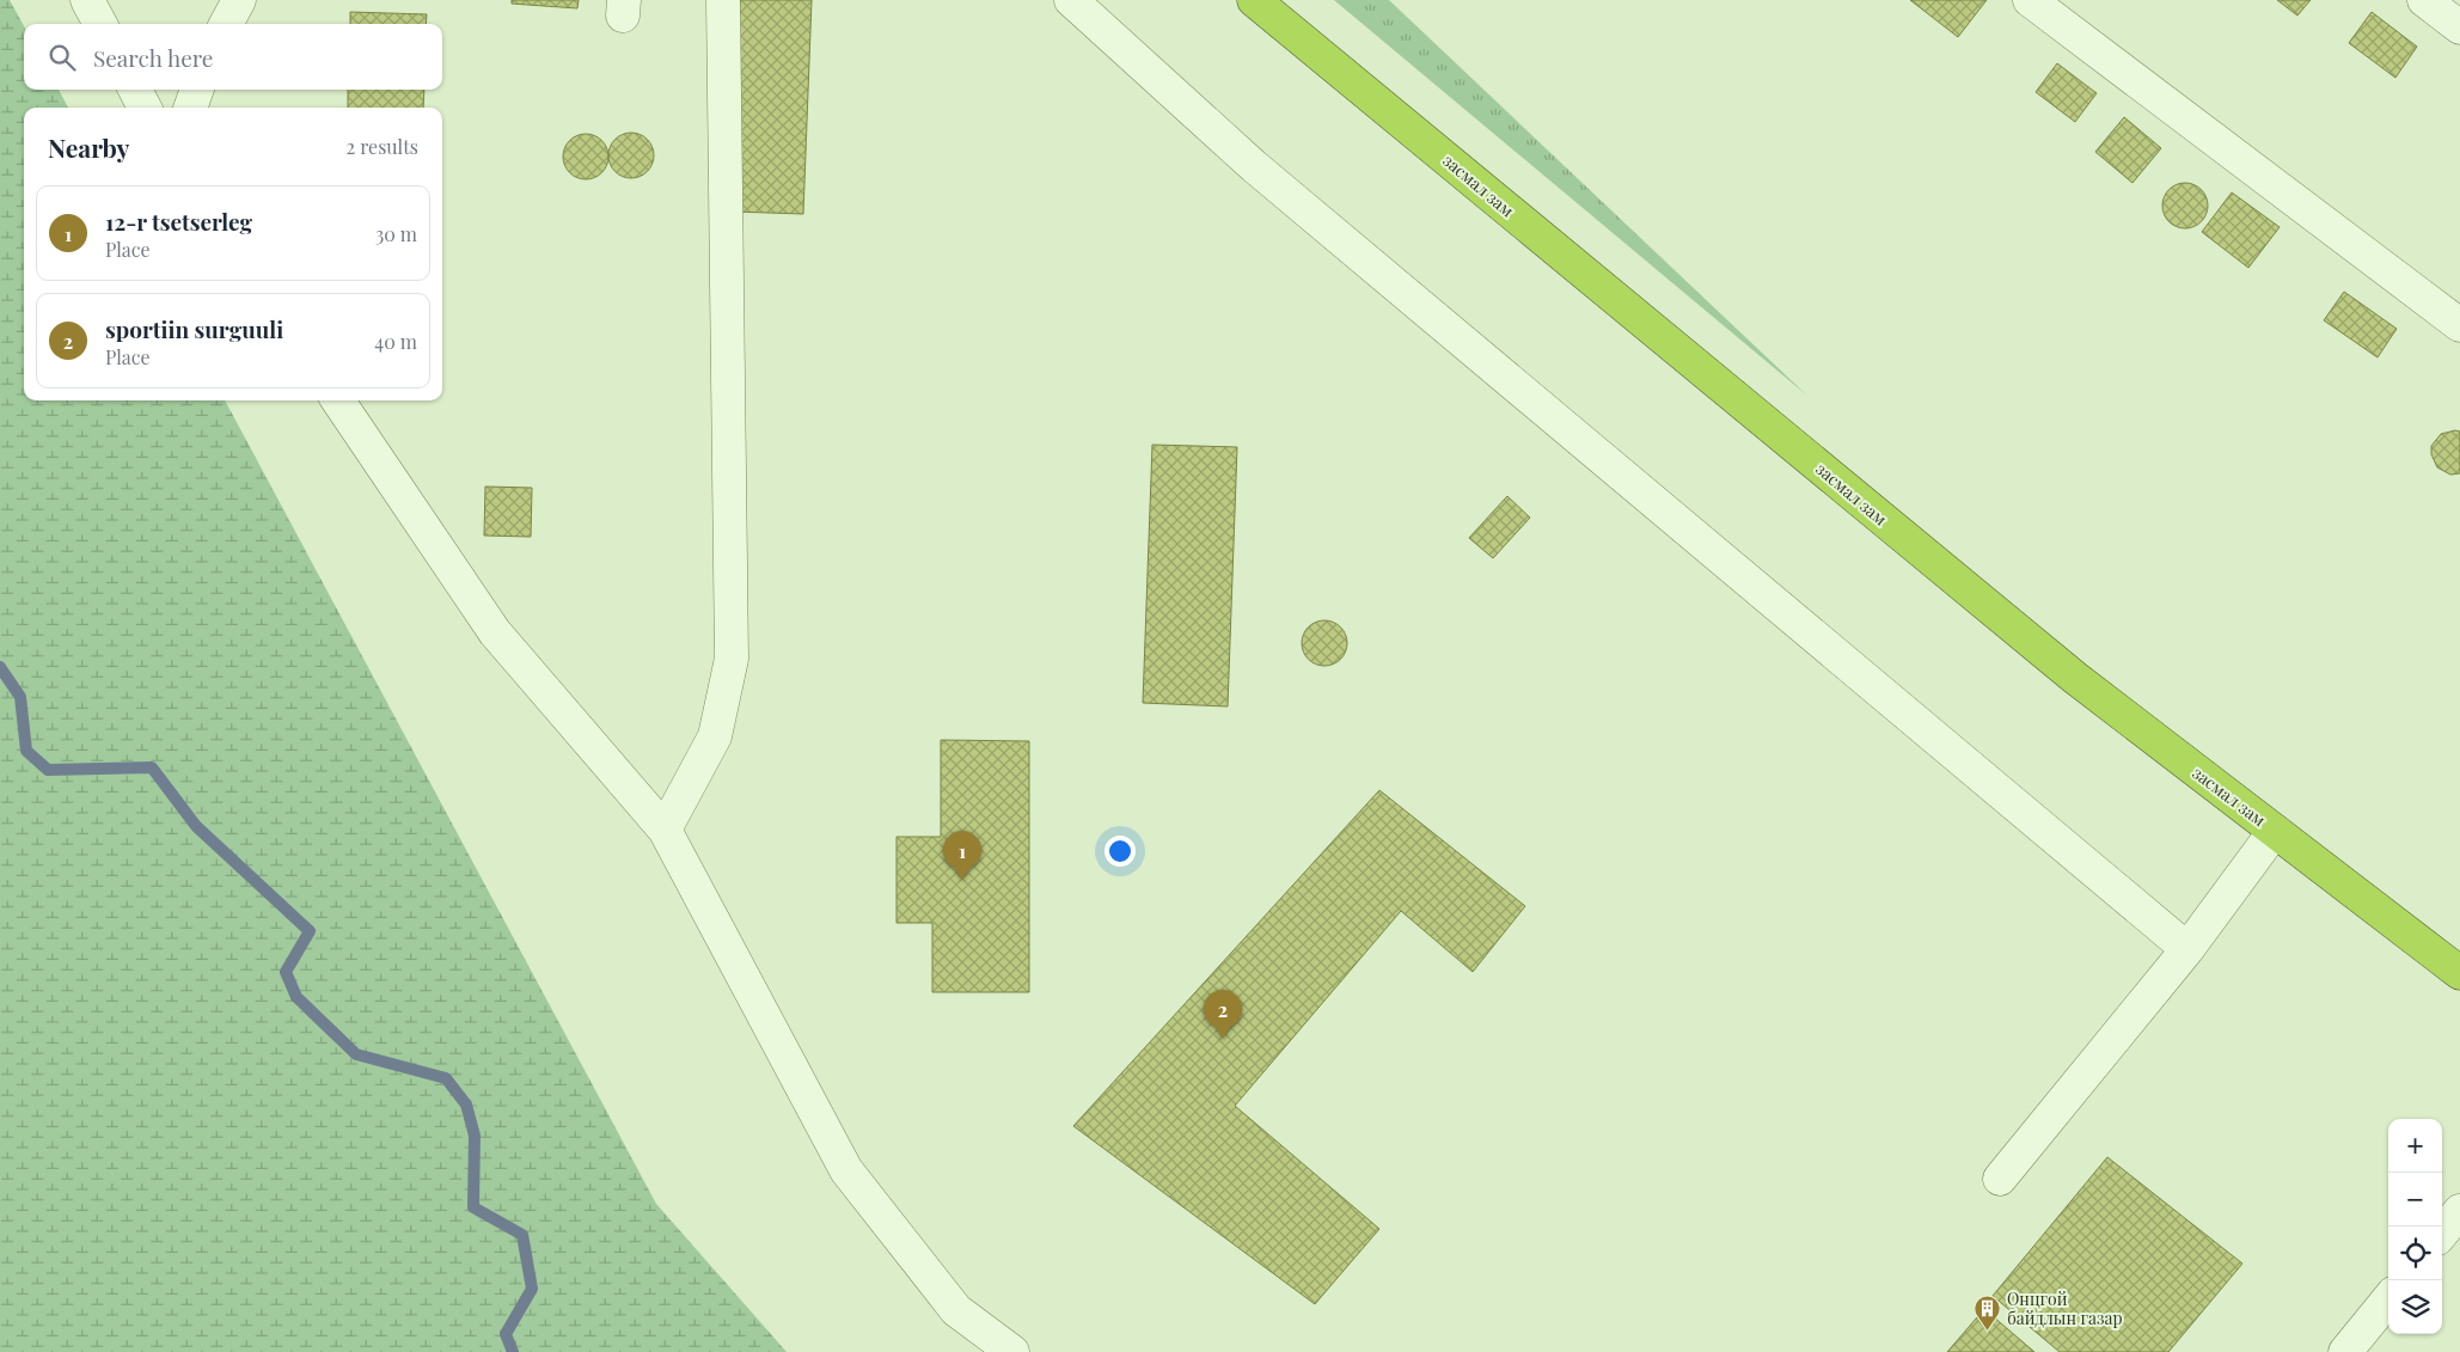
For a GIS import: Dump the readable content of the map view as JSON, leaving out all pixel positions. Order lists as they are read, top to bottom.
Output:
{
  "streets": {
    "highway": ["засмал зам"]
  },
  "places": {
    "building": ["Онцгой байдлын газар"]
  },
  "page": {
    "search": "Search here",
    "heading": ["Nearby", "2 results"],
    "list": [
      {
        "mark": "1",
        "name": "12-r tsetserleg",
        "note": "Place",
        "value": "30 m"
      },
      {
        "mark": "2",
        "name": "sportiin surguuli",
        "note": "Place",
        "value": "40 m"
      }
    ],
    "pins": ["1", "2"],
    "map_buttons": ["+", "−"]
  }
}
